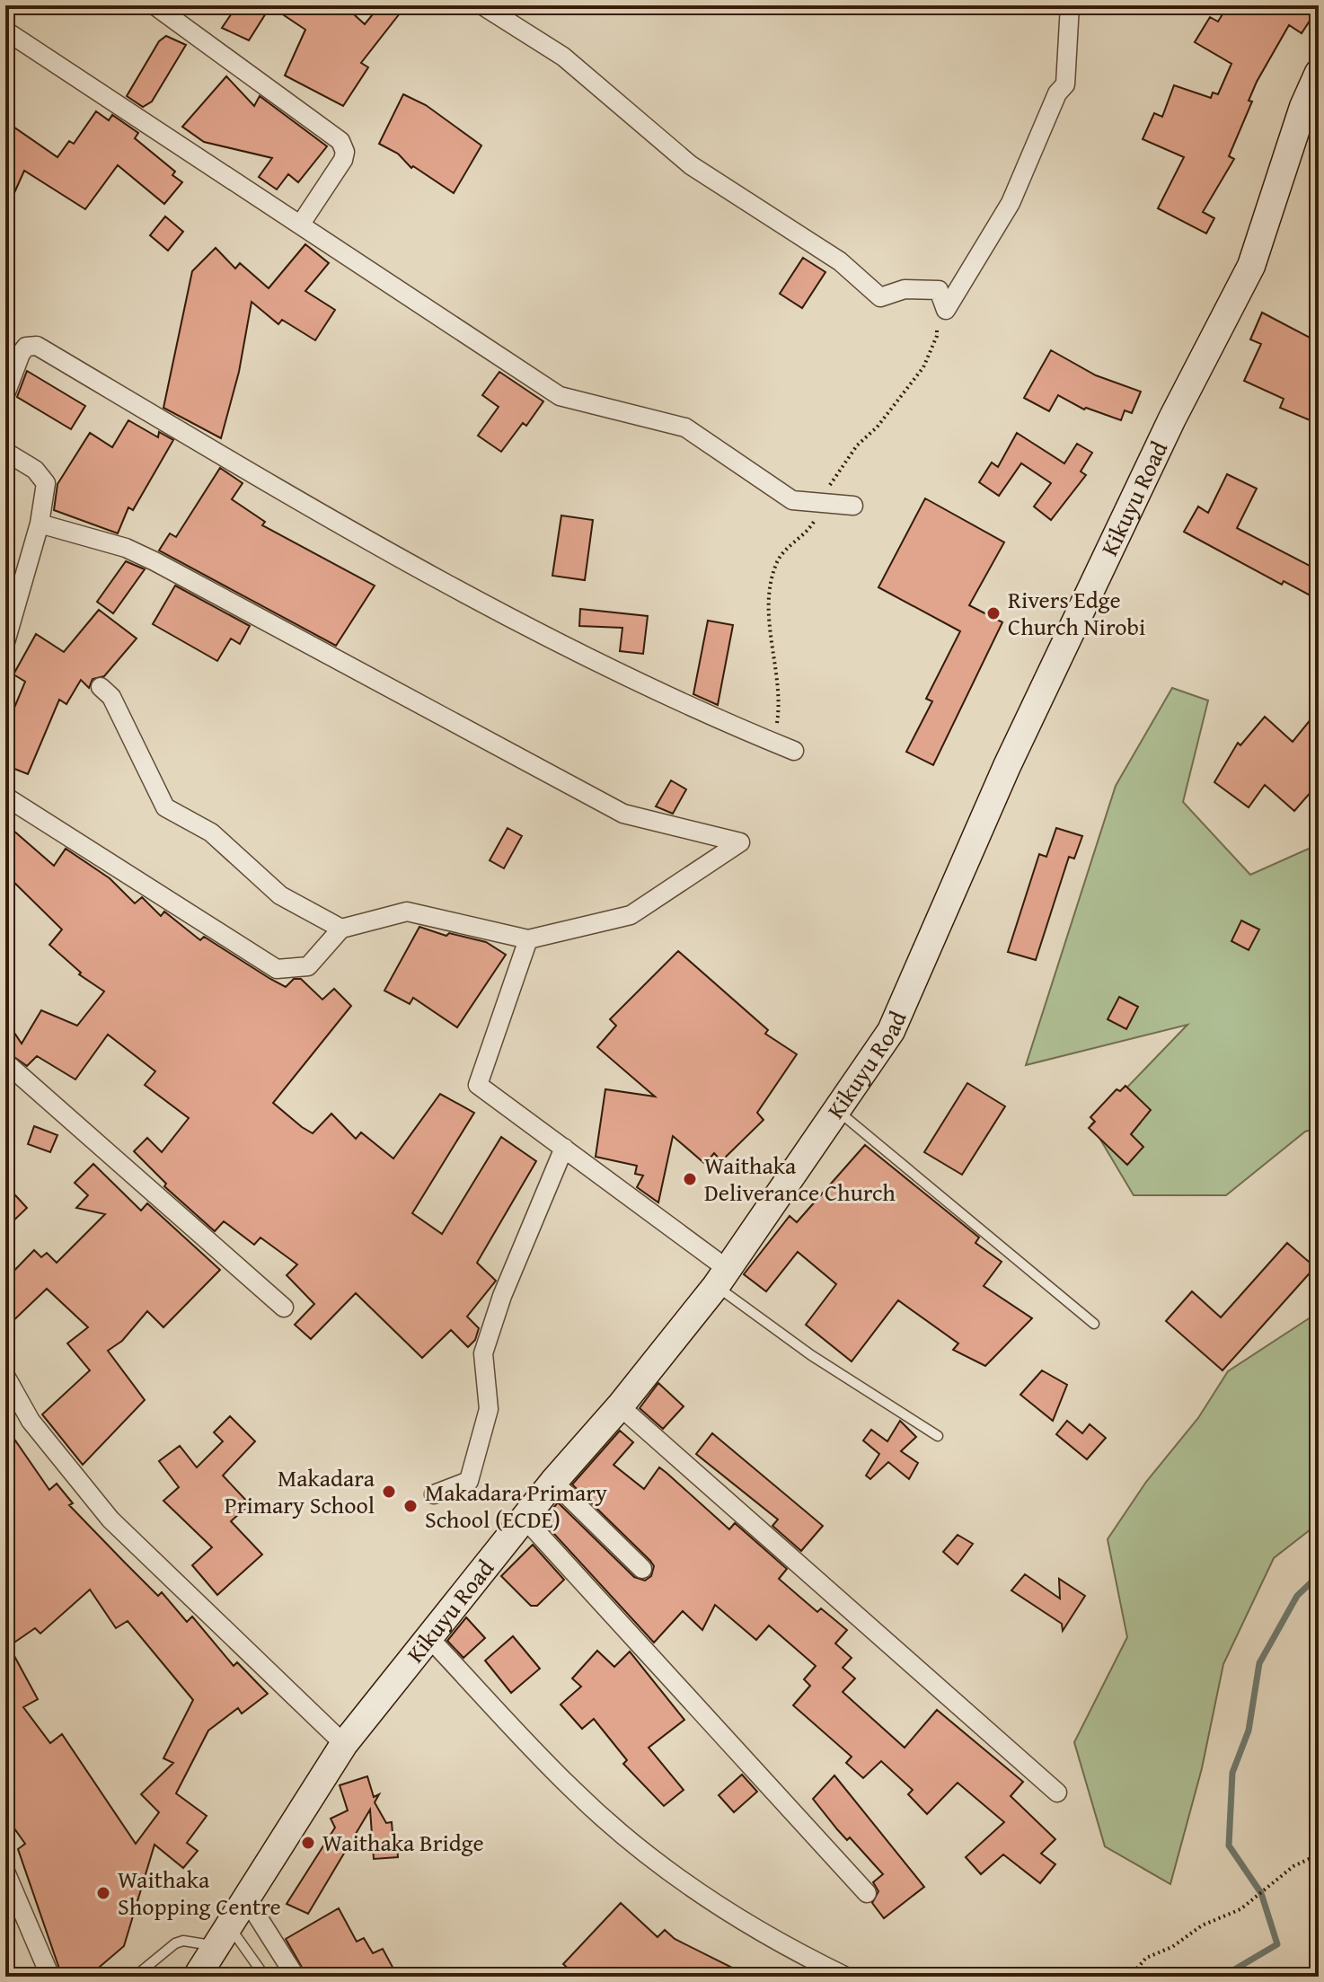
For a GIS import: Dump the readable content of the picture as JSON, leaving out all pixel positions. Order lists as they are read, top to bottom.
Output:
{
  "streets": {
    "main road": ["Kikuyu Road"]
  },
  "places": [
    "Rivers Edge Church Nirobi",
    "Waithaka Deliverance Church",
    "Makadara Primary School",
    "Makadara Primary School (ECDE)",
    "Waithaka Bridge",
    "Waithaka Shopping Centre"
  ]
}
